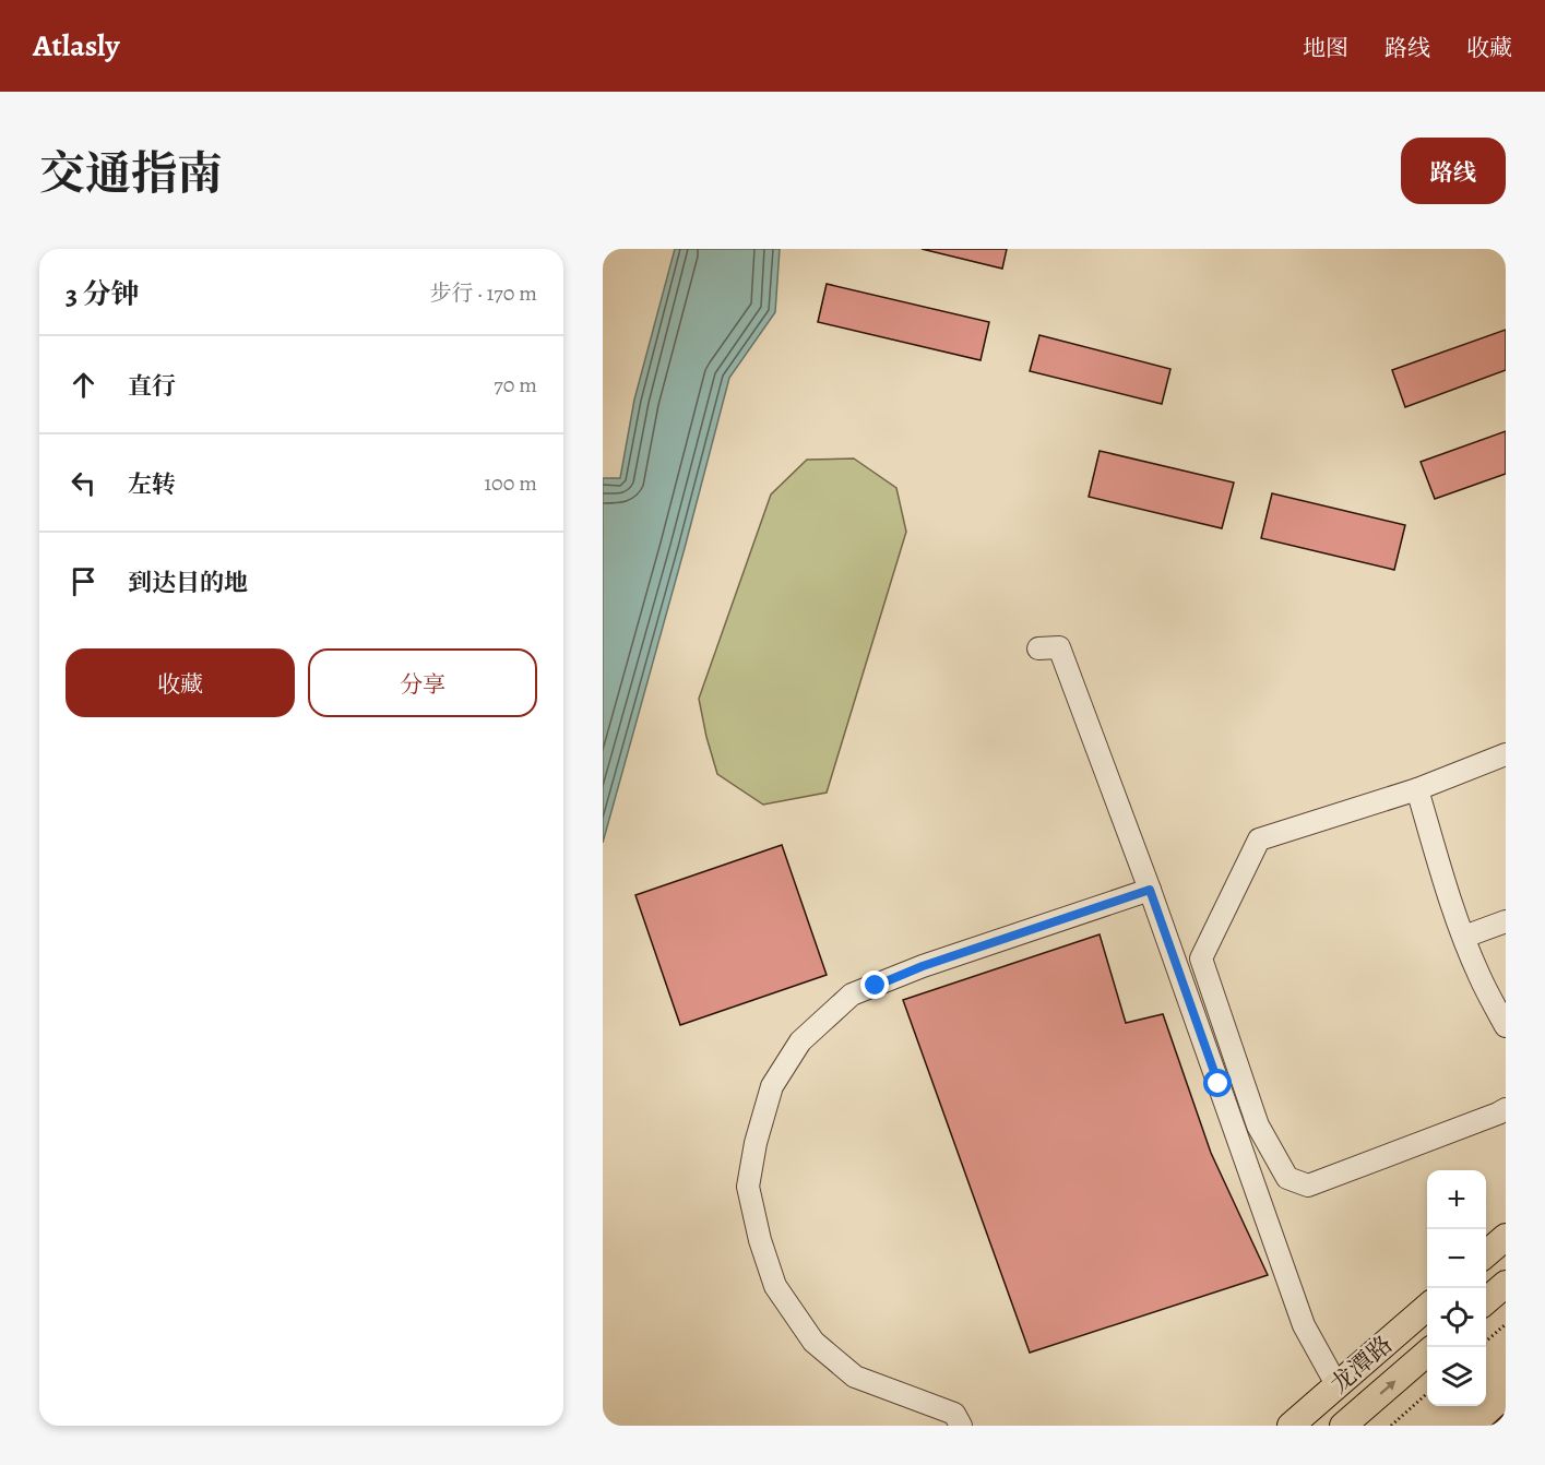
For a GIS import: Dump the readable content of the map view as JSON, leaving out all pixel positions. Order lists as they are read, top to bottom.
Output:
{
  "streets": {
    "main road": ["龙潭路"]
  },
  "page": {
    "header": "Atlasly",
    "nav": ["地图", "路线", "收藏"],
    "title": "交通指南",
    "buttons": [
      "路线",
      ["收藏", "分享"]
    ],
    "heading": ["3 分钟", "步行 · 170 m"],
    "list": [
      ["直行", "70 m"],
      ["左转", "100 m"],
      "到达目的地"
    ],
    "map_buttons": ["+", "−"]
  }
}
